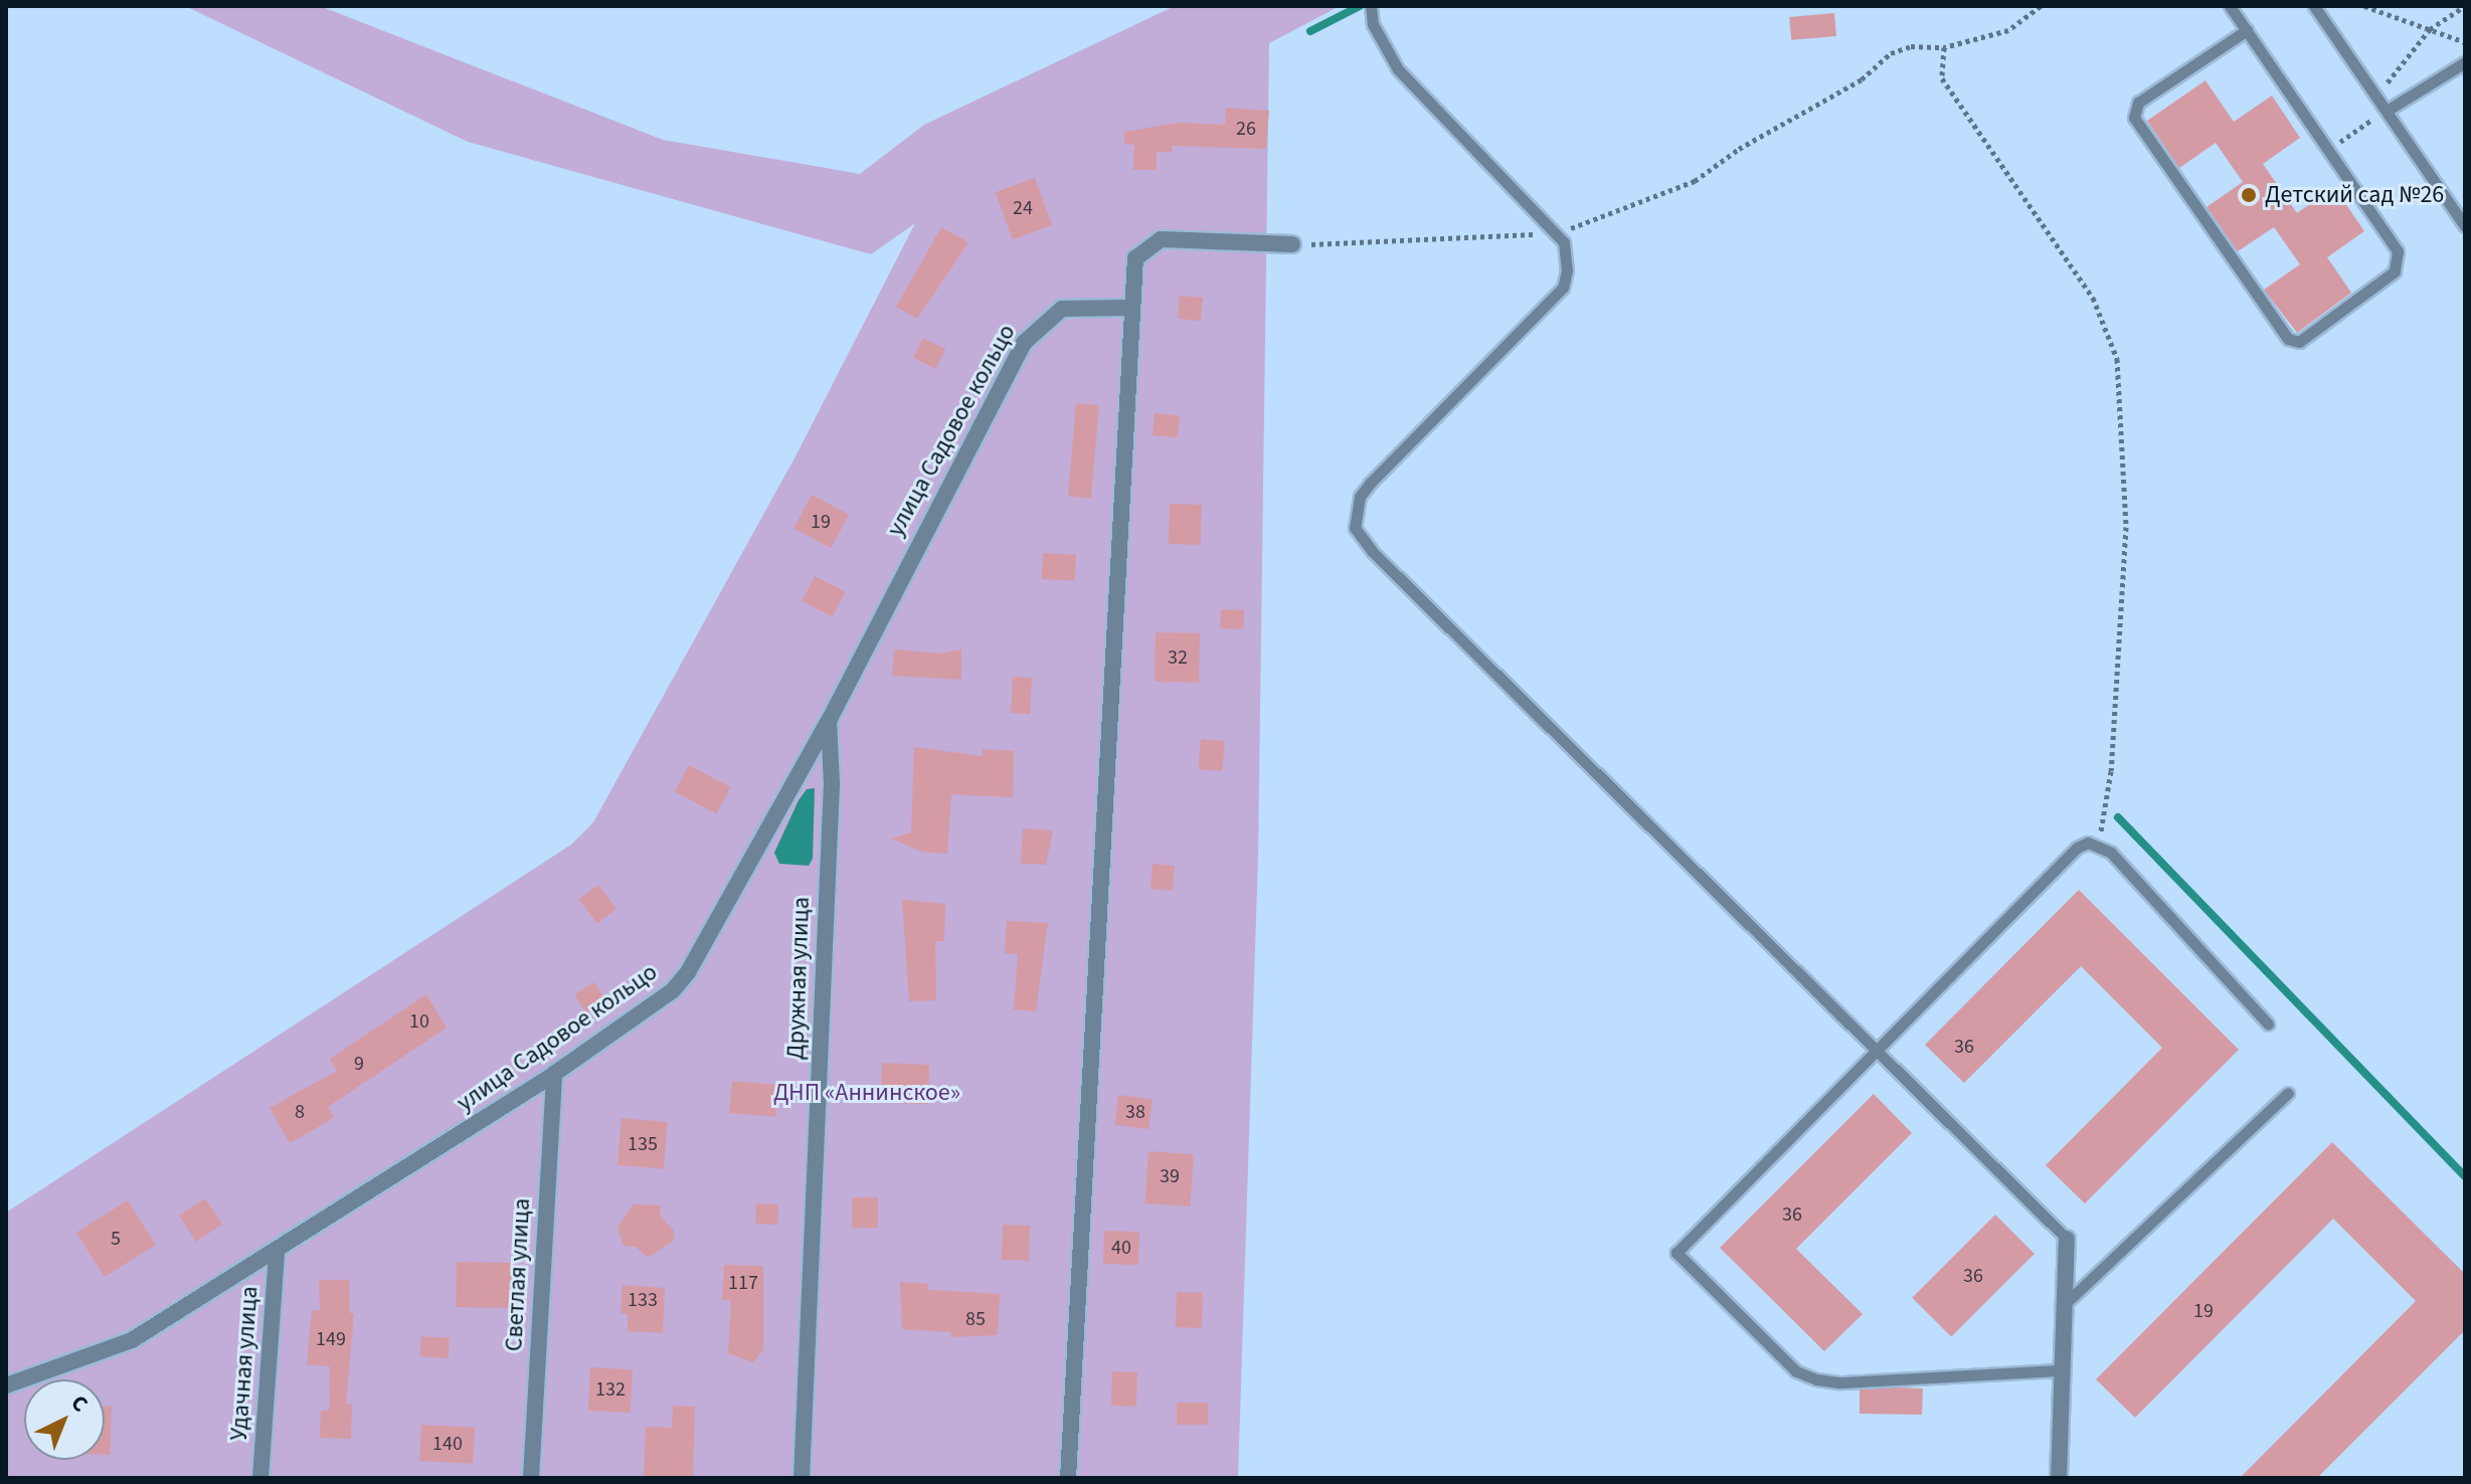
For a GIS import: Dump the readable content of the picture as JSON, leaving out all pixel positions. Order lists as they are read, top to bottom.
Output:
{
  "streets": {
    "street": [
      "улица Садовое кольцо",
      "Дружная улица",
      "Светлая улица",
      "Удачная улица"
    ]
  },
  "crossings": [
    ["улица Садовое кольцо", "Дружная улица"],
    ["улица Садовое кольцо", "Светлая улица"],
    ["улица Садовое кольцо", "Удачная улица"]
  ],
  "parks": ["ДНП «Аннинское»"],
  "places": ["Детский сад №26"],
  "house_numbers": [
    "26",
    "24",
    "19",
    "32",
    "10",
    "36",
    "9",
    "8",
    "38",
    "135",
    "39",
    "36",
    "5",
    "40",
    "36",
    "117",
    "133",
    "19",
    "85",
    "149",
    "132",
    "140"
  ],
  "north": "top right"
}
